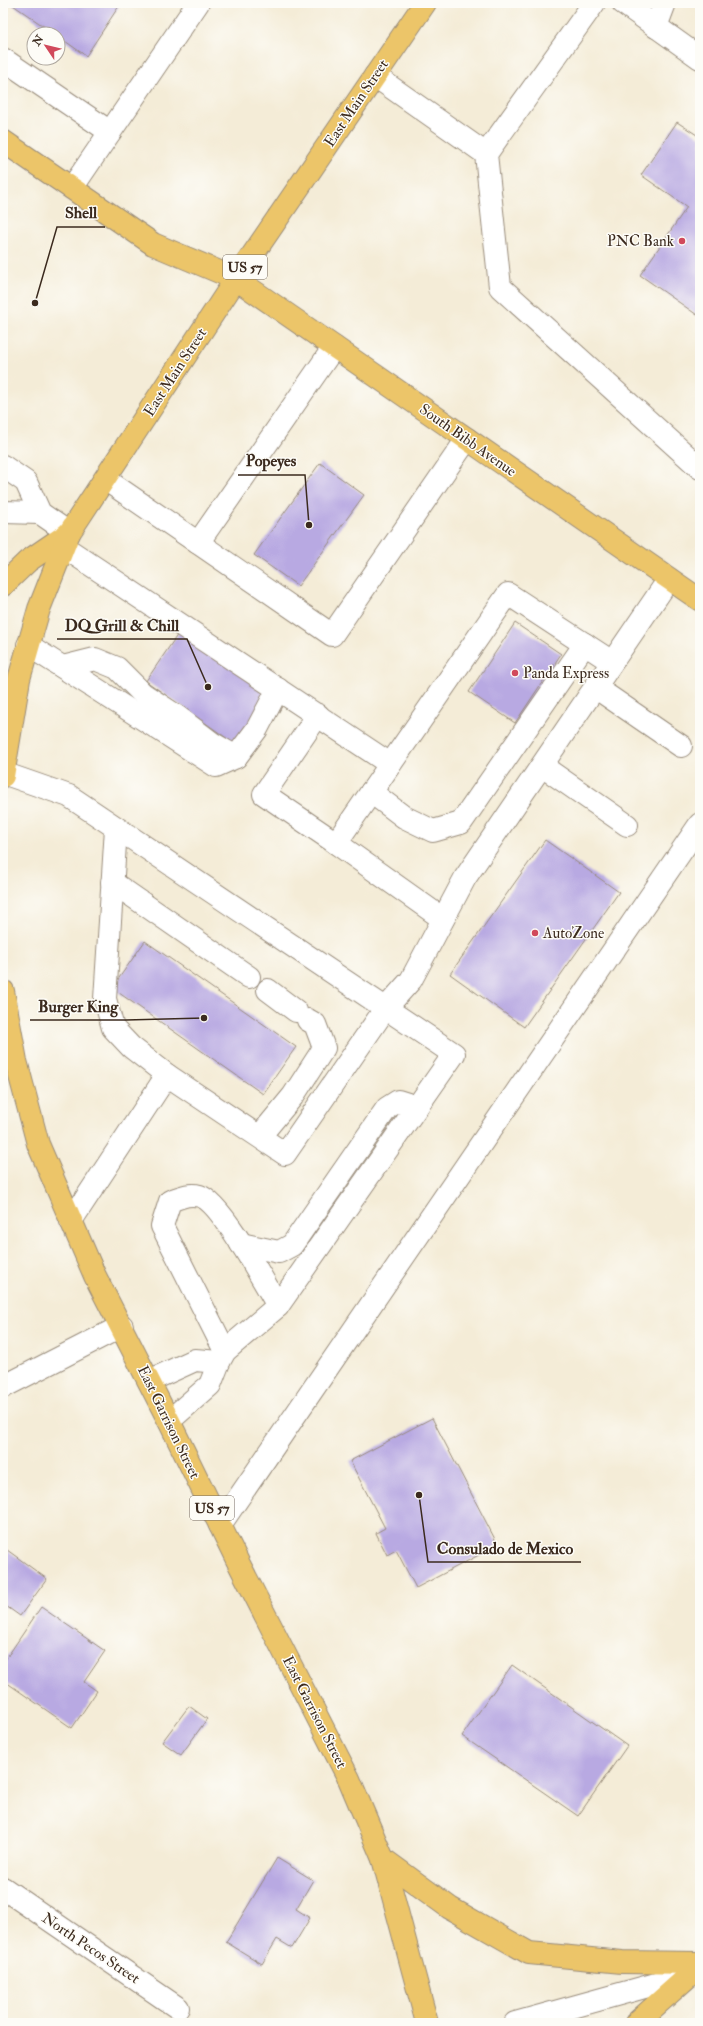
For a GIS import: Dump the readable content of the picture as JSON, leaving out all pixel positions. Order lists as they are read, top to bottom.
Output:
{
  "streets": {
    "main road": [
      "East Main Street",
      "US 57",
      "South Bibb Avenue",
      "East Garrison Street"
    ],
    "street": ["North Pecos Street"]
  },
  "crossings": [
    ["East Main Street", "South Bibb Avenue"]
  ],
  "places": [
    "PNC Bank",
    "Shell",
    "Popeyes",
    "Panda Express",
    "DQ Grill & Chill",
    "AutoZone",
    "Burger King",
    "Consulado de Mexico"
  ],
  "north": "top left"
}
